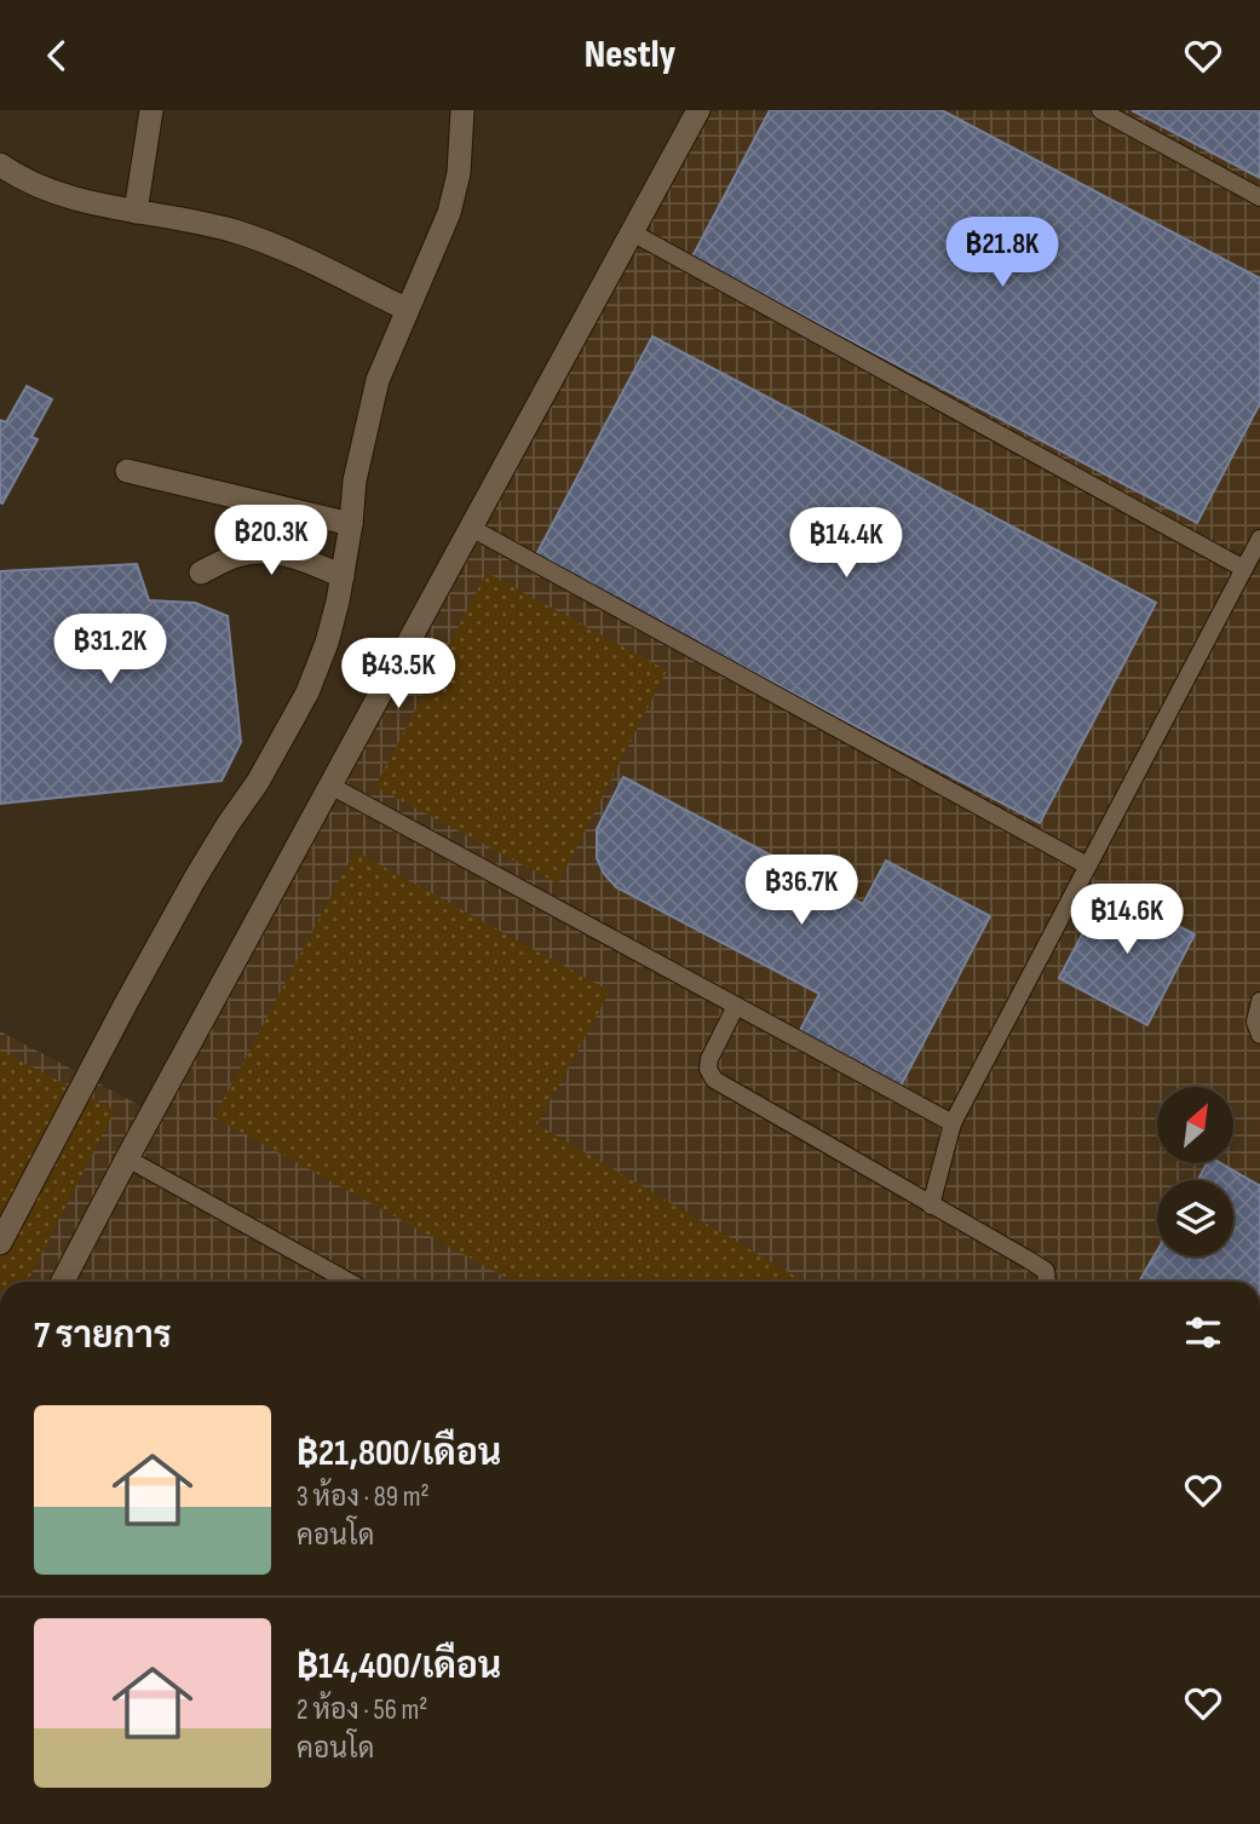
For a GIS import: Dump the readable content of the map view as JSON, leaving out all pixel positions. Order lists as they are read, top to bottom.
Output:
{
  "north": "top right",
  "page": {
    "header": "Nestly",
    "price": [
      "฿21.8K",
      "฿20.3K",
      "฿14.4K",
      "฿31.2K",
      "฿43.5K",
      "฿36.7K",
      "฿14.6K"
    ],
    "heading": "7 รายการ",
    "list": [
      {
        "name": "฿21,800/เดือน",
        "note": "3 ห้อง · 89 m² · คอนโด"
      },
      {
        "name": "฿14,400/เดือน",
        "note": "2 ห้อง · 56 m² · คอนโด"
      }
    ]
  }
}
